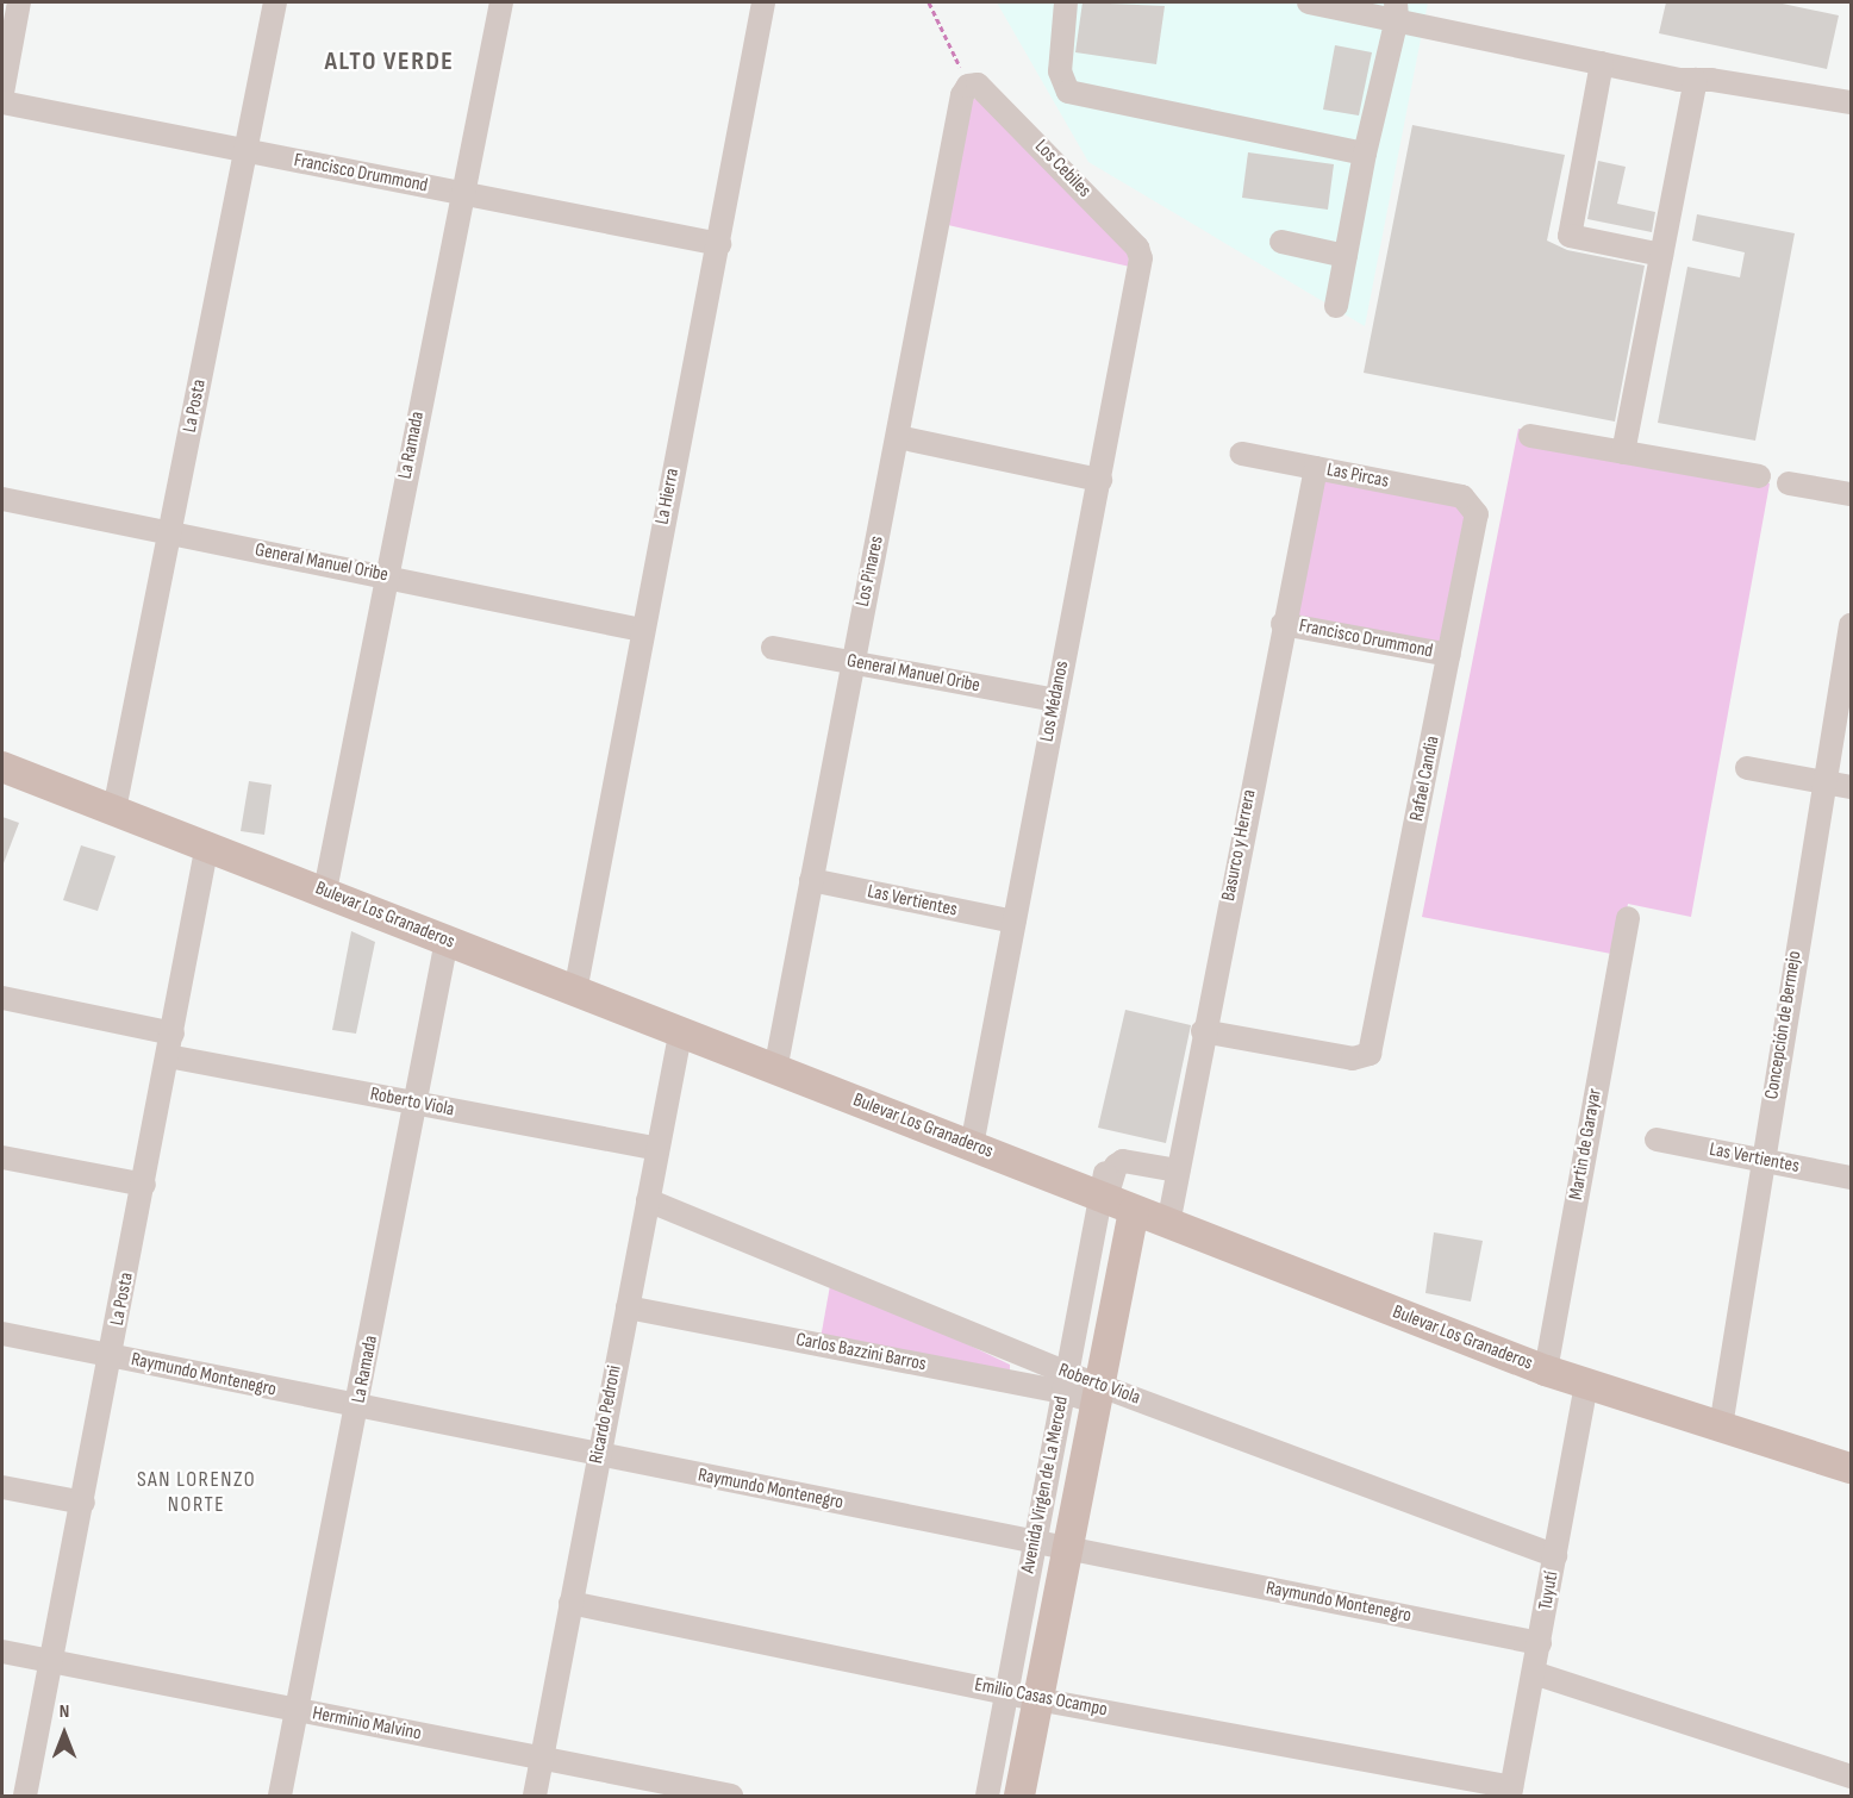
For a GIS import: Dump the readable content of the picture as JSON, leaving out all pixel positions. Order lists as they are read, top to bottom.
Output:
{
  "streets": {
    "main road": ["Bulevar Los Granaderos", "Avenida Virgen de La Merced"],
    "street": [
      "Los Cebiles",
      "Francisco Drummond",
      "La Posta",
      "La Ramada",
      "Las Pircas",
      "La Hierra",
      "General Manuel Oribe",
      "Los Pinares",
      "Los Médanos",
      "Rafael Candia",
      "Basurco y Herrera",
      "Las Vertientes",
      "Concepción de Bermejo",
      "Roberto Viola",
      "Martin de Garayar",
      "Carlos Bazzini Barros",
      "Raymundo Montenegro",
      "Ricardo Pedroni",
      "Tuyutí",
      "Emilio Casas Ocampo",
      "Herminio Malvino"
    ]
  },
  "crossings": [
    ["Los Cebiles", "Los Pinares"],
    ["Los Cebiles", "Los Médanos"],
    ["Francisco Drummond", "La Posta"],
    ["Francisco Drummond", "La Ramada"],
    ["Francisco Drummond", "La Hierra"],
    ["Francisco Drummond", "Rafael Candia"],
    ["Francisco Drummond", "Basurco y Herrera"],
    ["La Posta", "General Manuel Oribe"],
    ["La Posta", "Bulevar Los Granaderos"],
    ["La Posta", "Roberto Viola"],
    ["La Posta", "Raymundo Montenegro"],
    ["La Posta", "Herminio Malvino"],
    ["La Ramada", "General Manuel Oribe"],
    ["La Ramada", "Bulevar Los Granaderos"],
    ["La Ramada", "Roberto Viola"],
    ["La Ramada", "Raymundo Montenegro"],
    ["La Ramada", "Herminio Malvino"],
    ["Las Pircas", "Rafael Candia"],
    ["Las Pircas", "Basurco y Herrera"],
    ["La Hierra", "General Manuel Oribe"],
    ["La Hierra", "Bulevar Los Granaderos"],
    ["General Manuel Oribe", "Los Pinares"],
    ["General Manuel Oribe", "Los Médanos"],
    ["Los Pinares", "Las Vertientes"],
    ["Los Pinares", "Bulevar Los Granaderos"],
    ["Los Médanos", "Las Vertientes"],
    ["Los Médanos", "Bulevar Los Granaderos"],
    ["Rafael Candia", "Basurco y Herrera"],
    ["Basurco y Herrera", "Bulevar Los Granaderos"],
    ["Basurco y Herrera", "Avenida Virgen de La Merced"],
    ["Las Vertientes", "Concepción de Bermejo"],
    ["Bulevar Los Granaderos", "Concepción de Bermejo"],
    ["Bulevar Los Granaderos", "Martin de Garayar"],
    ["Bulevar Los Granaderos", "Ricardo Pedroni"],
    ["Bulevar Los Granaderos", "Avenida Virgen de La Merced"],
    ["Bulevar Los Granaderos", "Tuyutí"],
    ["Roberto Viola", "Carlos Bazzini Barros"],
    ["Roberto Viola", "Ricardo Pedroni"],
    ["Roberto Viola", "Avenida Virgen de La Merced"],
    ["Roberto Viola", "Tuyutí"],
    ["Carlos Bazzini Barros", "Ricardo Pedroni"],
    ["Carlos Bazzini Barros", "Avenida Virgen de La Merced"],
    ["Raymundo Montenegro", "Ricardo Pedroni"],
    ["Raymundo Montenegro", "Avenida Virgen de La Merced"],
    ["Raymundo Montenegro", "Tuyutí"],
    ["Ricardo Pedroni", "Emilio Casas Ocampo"],
    ["Ricardo Pedroni", "Herminio Malvino"],
    ["Avenida Virgen de La Merced", "Emilio Casas Ocampo"],
    ["Tuyutí", "Emilio Casas Ocampo"]
  ],
  "districts": ["ALTO VERDE", "SAN LORENZO NORTE"],
  "north": "top"
}
